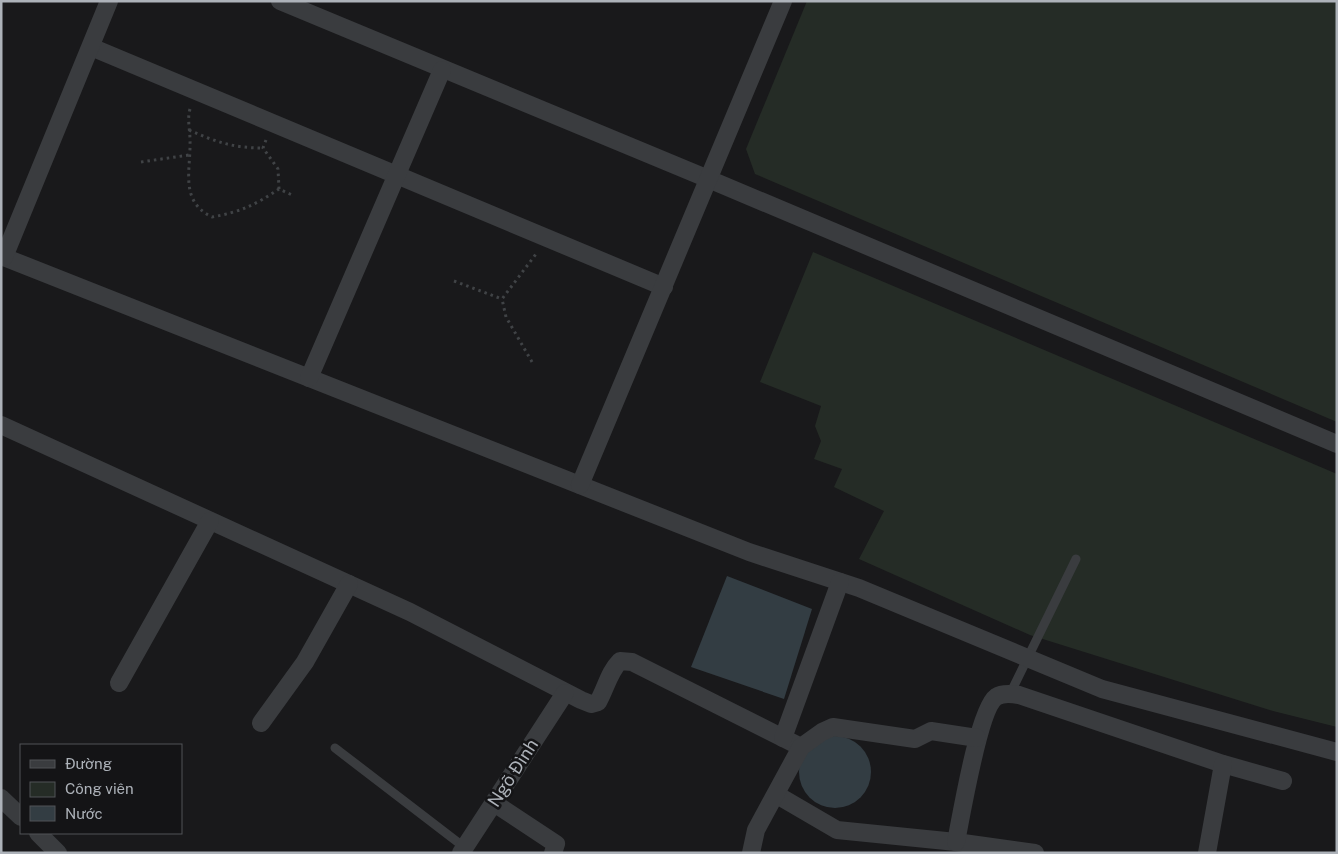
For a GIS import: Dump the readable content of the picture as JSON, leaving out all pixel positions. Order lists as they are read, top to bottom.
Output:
{
  "streets": {
    "street": ["Ngõ Đình"]
  },
  "legend": ["Đường", "Công viên", "Nước"]
}
